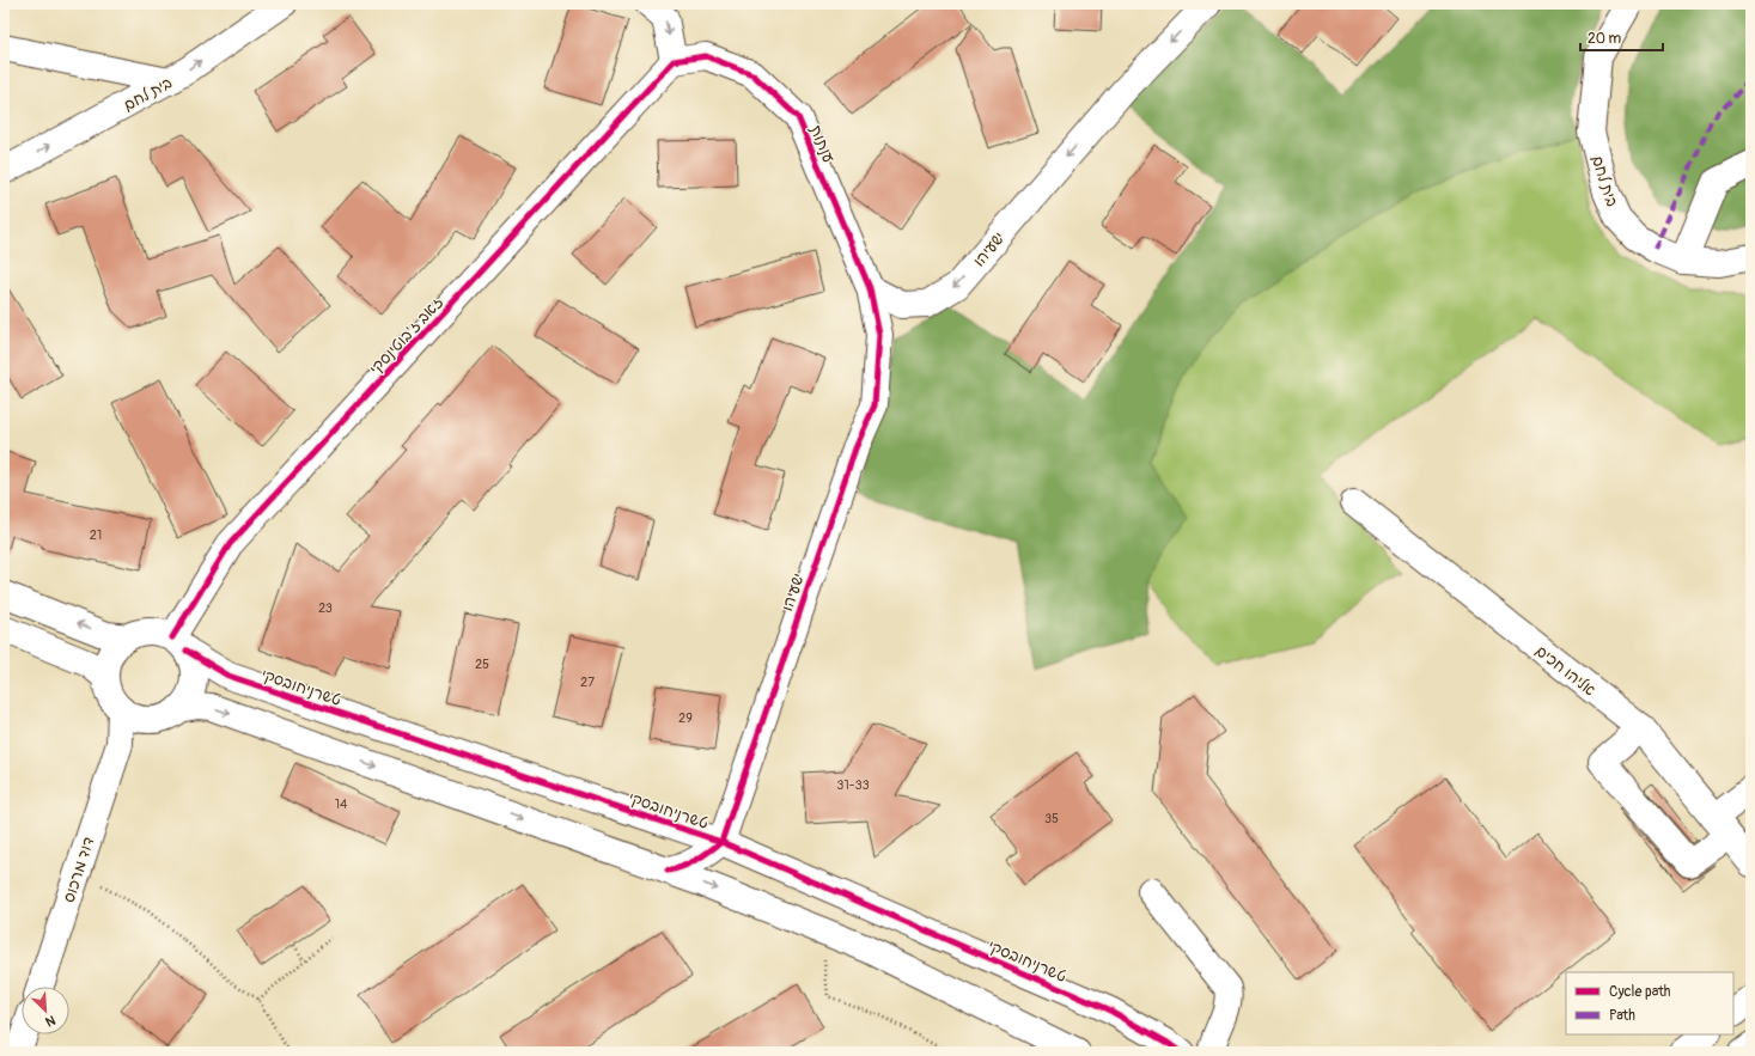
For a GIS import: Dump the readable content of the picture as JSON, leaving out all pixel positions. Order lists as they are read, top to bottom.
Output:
{
  "streets": {
    "street": [
      "בית לחם",
      "ענתות",
      "ישעיהו",
      "זאב ז'בוטינסקי",
      "אליהו חכים",
      "טשרניחובסקי",
      "דוד מרכוס"
    ]
  },
  "crossings": [
    ["ענתות", "ישעיהו"],
    ["ענתות", "זאב ז'בוטינסקי"],
    ["ישעיהו", "טשרניחובסקי"],
    ["זאב ז'בוטינסקי", "טשרניחובסקי"],
    ["זאב ז'בוטינסקי", "דוד מרכוס"],
    ["טשרניחובסקי", "דוד מרכוס"]
  ],
  "one_way": ["בית לחם", "ישעיהו"],
  "house_numbers": [
    "21",
    "23",
    "25",
    "27",
    "29",
    "31-33",
    "14",
    "35"
  ],
  "legend": ["Cycle path", "Path"],
  "scale_bar": "20 m",
  "north": "bottom right"
}
